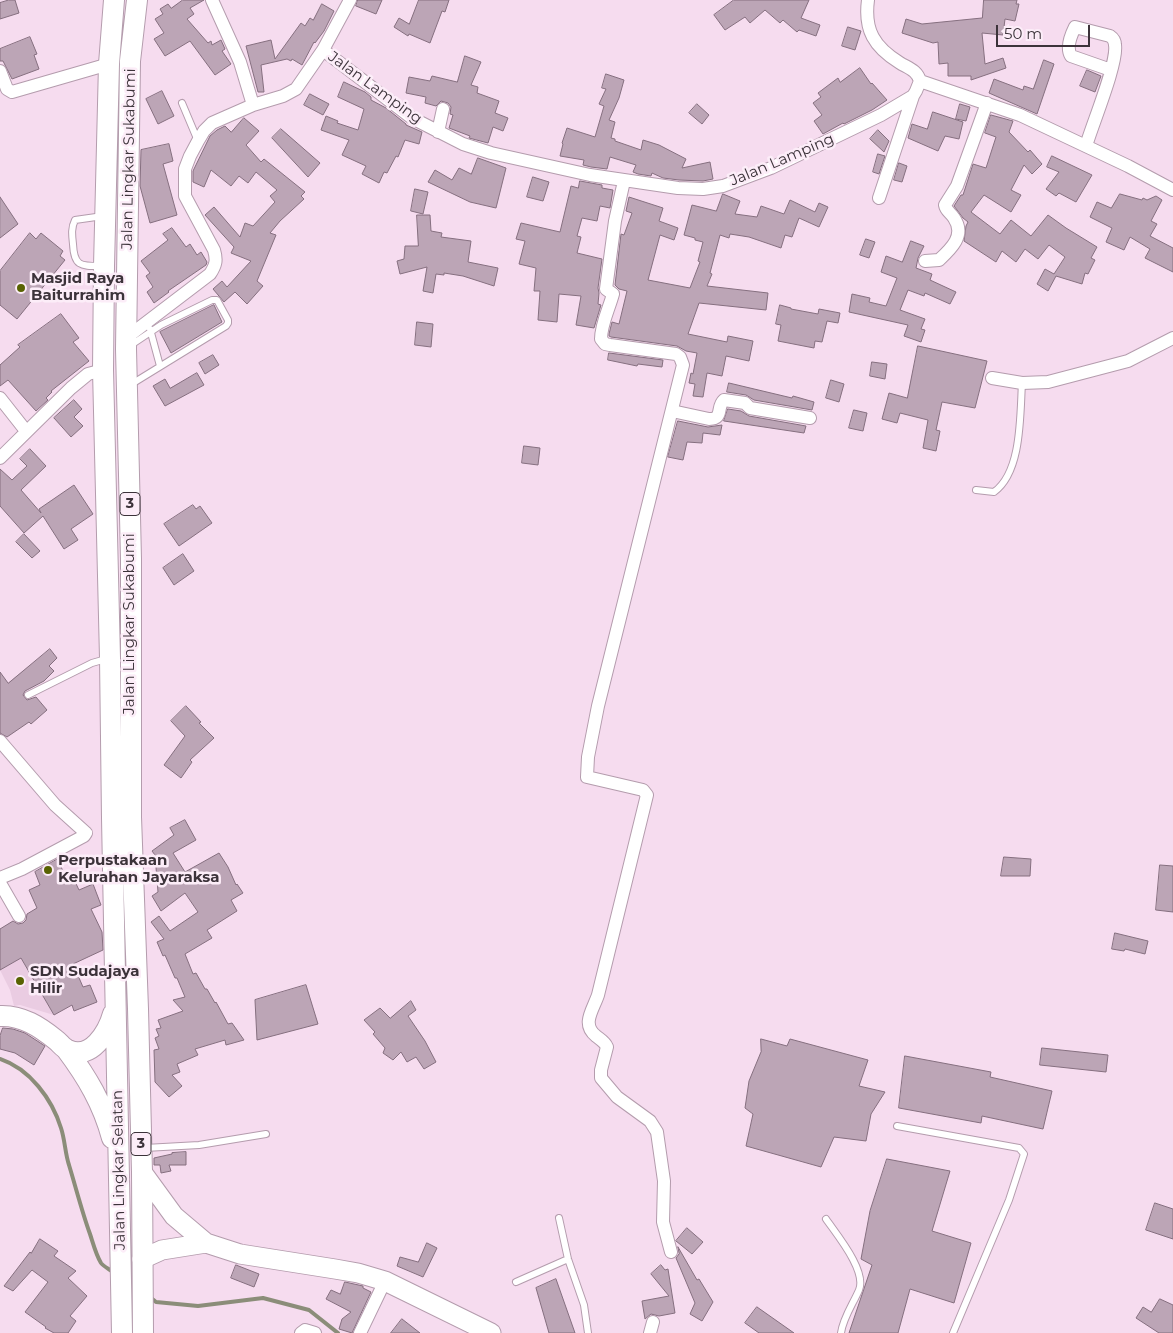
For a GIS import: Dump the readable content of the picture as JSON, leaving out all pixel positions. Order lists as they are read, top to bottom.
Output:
{
  "streets": {
    "main road": ["Jalan Lingkar Sukabumi", "3", "Jalan Lingkar Selatan"],
    "street": ["Jalan Lamping"]
  },
  "crossings": [
    ["Jalan Lingkar Sukabumi", "Jalan Lingkar Selatan"]
  ],
  "places": ["Masjid Raya Baiturrahim", "Perpustakaan Kelurahan Jayaraksa", "SDN Sudajaya Hilir"],
  "scale_bar": "50 m"
}
